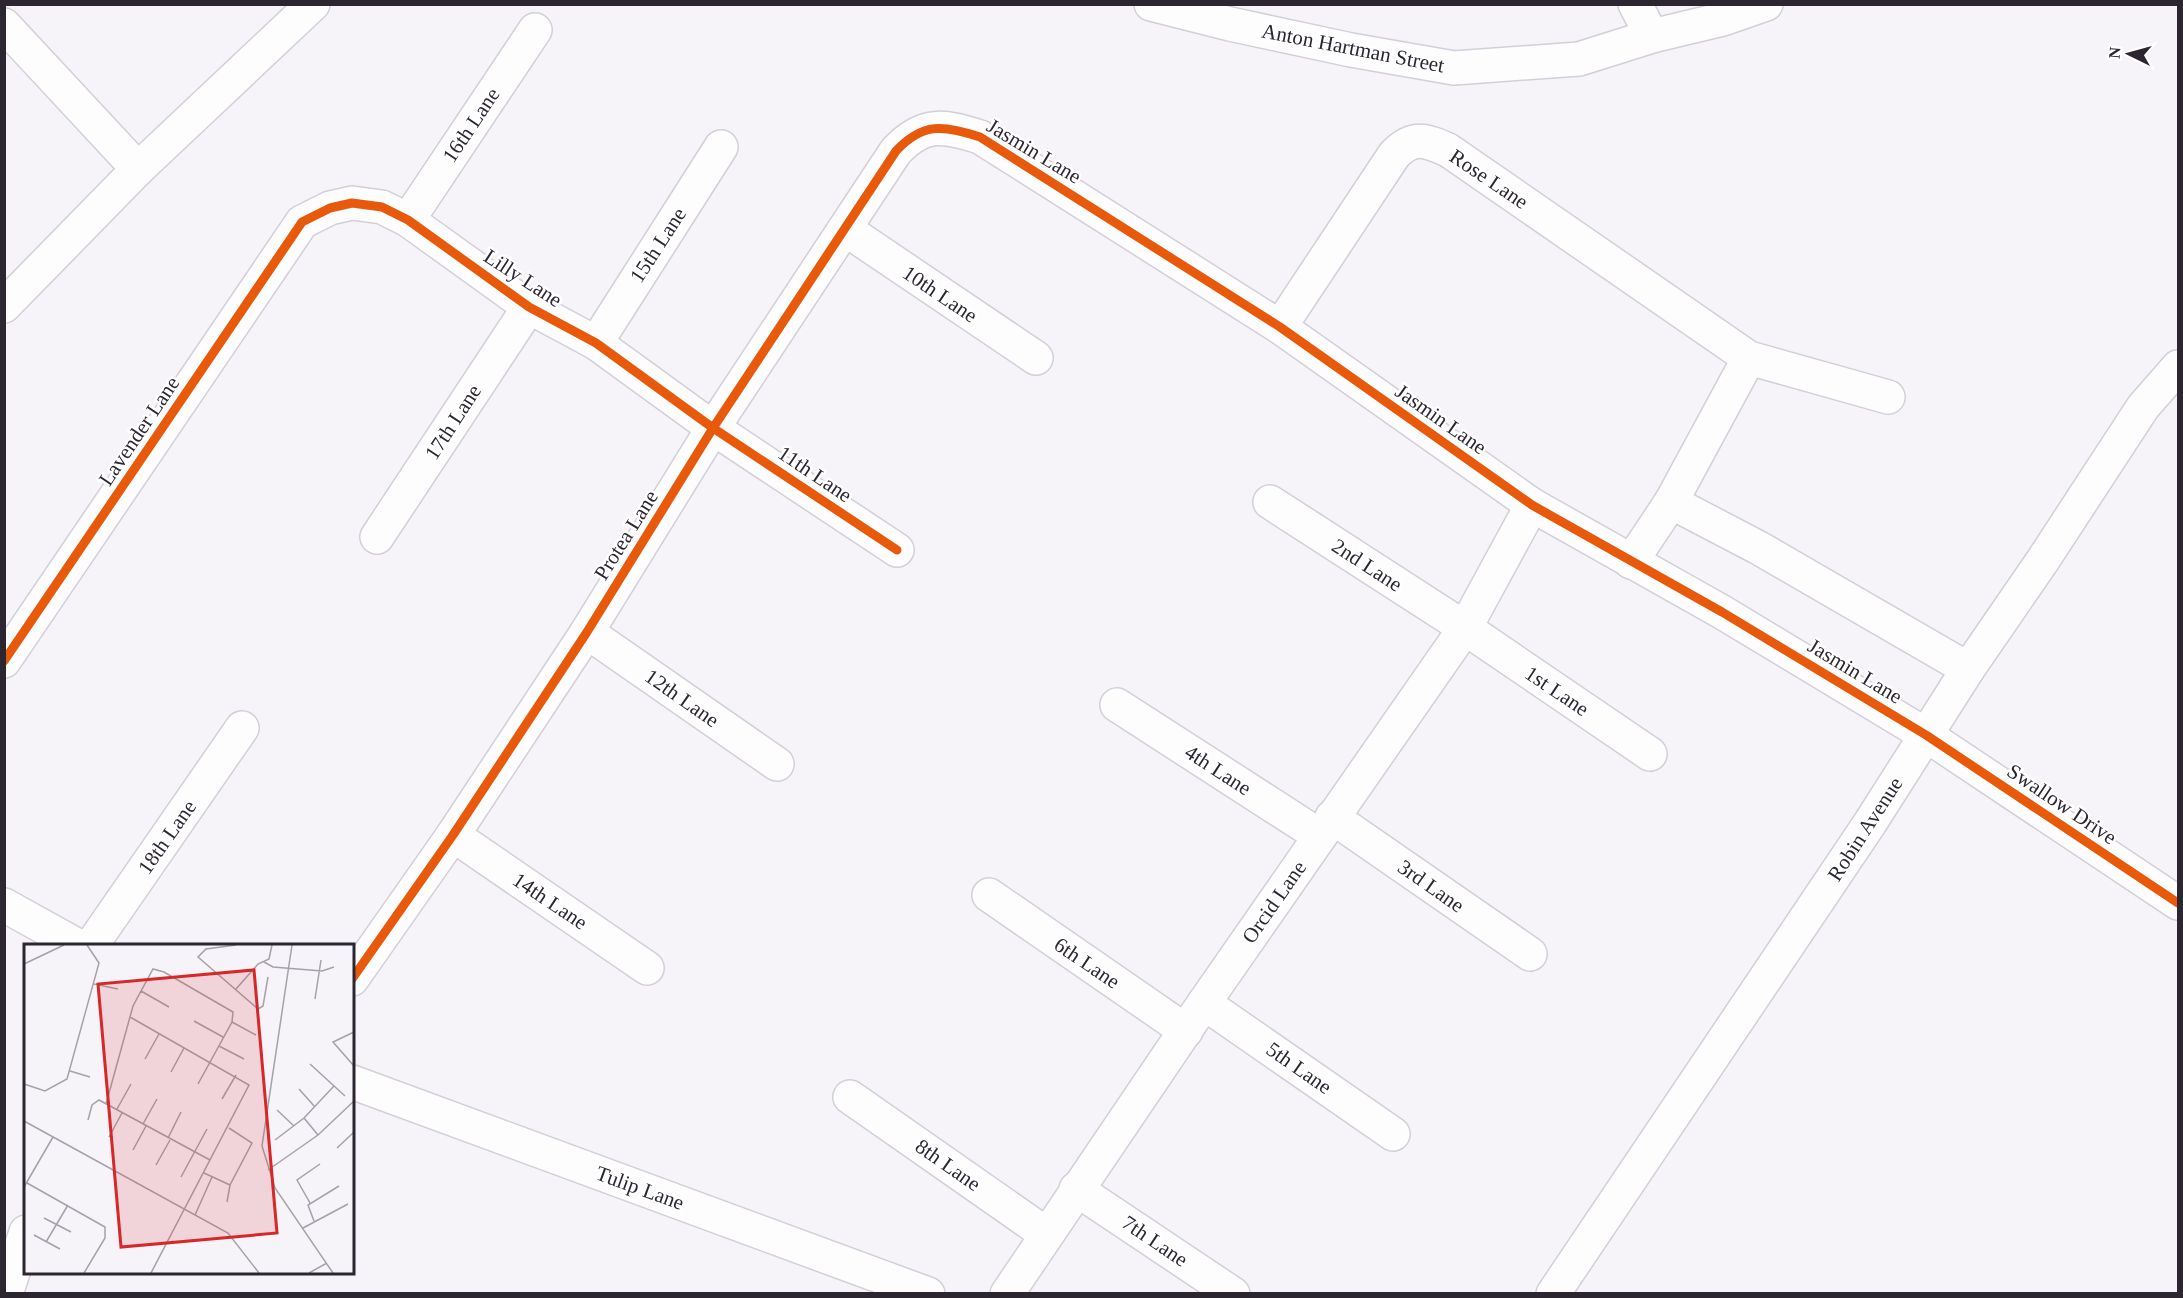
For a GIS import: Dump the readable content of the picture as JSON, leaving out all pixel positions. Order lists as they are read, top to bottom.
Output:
{
  "streets": {
    "street": [
      "Anton Hartman Street",
      "16th Lane",
      "Jasmin Lane",
      "Rose Lane",
      "15th Lane",
      "Lilly Lane",
      "10th Lane",
      "17th Lane",
      "Lavender Lane",
      "11th Lane",
      "Protea Lane",
      "2nd Lane",
      "1st Lane",
      "12th Lane",
      "4th Lane",
      "Swallow Drive",
      "Robin Avenue",
      "18th Lane",
      "3rd Lane",
      "14th Lane",
      "Orcid Lane",
      "6th Lane",
      "5th Lane",
      "8th Lane",
      "Tulip Lane",
      "7th Lane"
    ]
  },
  "crossings": [
    ["16th Lane", "Lilly Lane"],
    ["Jasmin Lane", "Rose Lane"],
    ["Jasmin Lane", "Protea Lane"],
    ["Jasmin Lane", "Swallow Drive"],
    ["Jasmin Lane", "Robin Avenue"],
    ["Jasmin Lane", "Orcid Lane"],
    ["15th Lane", "Lilly Lane"],
    ["Lilly Lane", "17th Lane"],
    ["Lilly Lane", "Lavender Lane"],
    ["Lilly Lane", "11th Lane"],
    ["Lilly Lane", "Protea Lane"],
    ["10th Lane", "Protea Lane"],
    ["11th Lane", "Protea Lane"],
    ["Protea Lane", "12th Lane"],
    ["Protea Lane", "14th Lane"],
    ["2nd Lane", "1st Lane"],
    ["2nd Lane", "Orcid Lane"],
    ["1st Lane", "Orcid Lane"],
    ["4th Lane", "3rd Lane"],
    ["4th Lane", "Orcid Lane"],
    ["Swallow Drive", "Robin Avenue"],
    ["3rd Lane", "Orcid Lane"],
    ["Orcid Lane", "6th Lane"],
    ["Orcid Lane", "5th Lane"],
    ["Orcid Lane", "8th Lane"],
    ["Orcid Lane", "7th Lane"]
  ],
  "north": "left"
}
